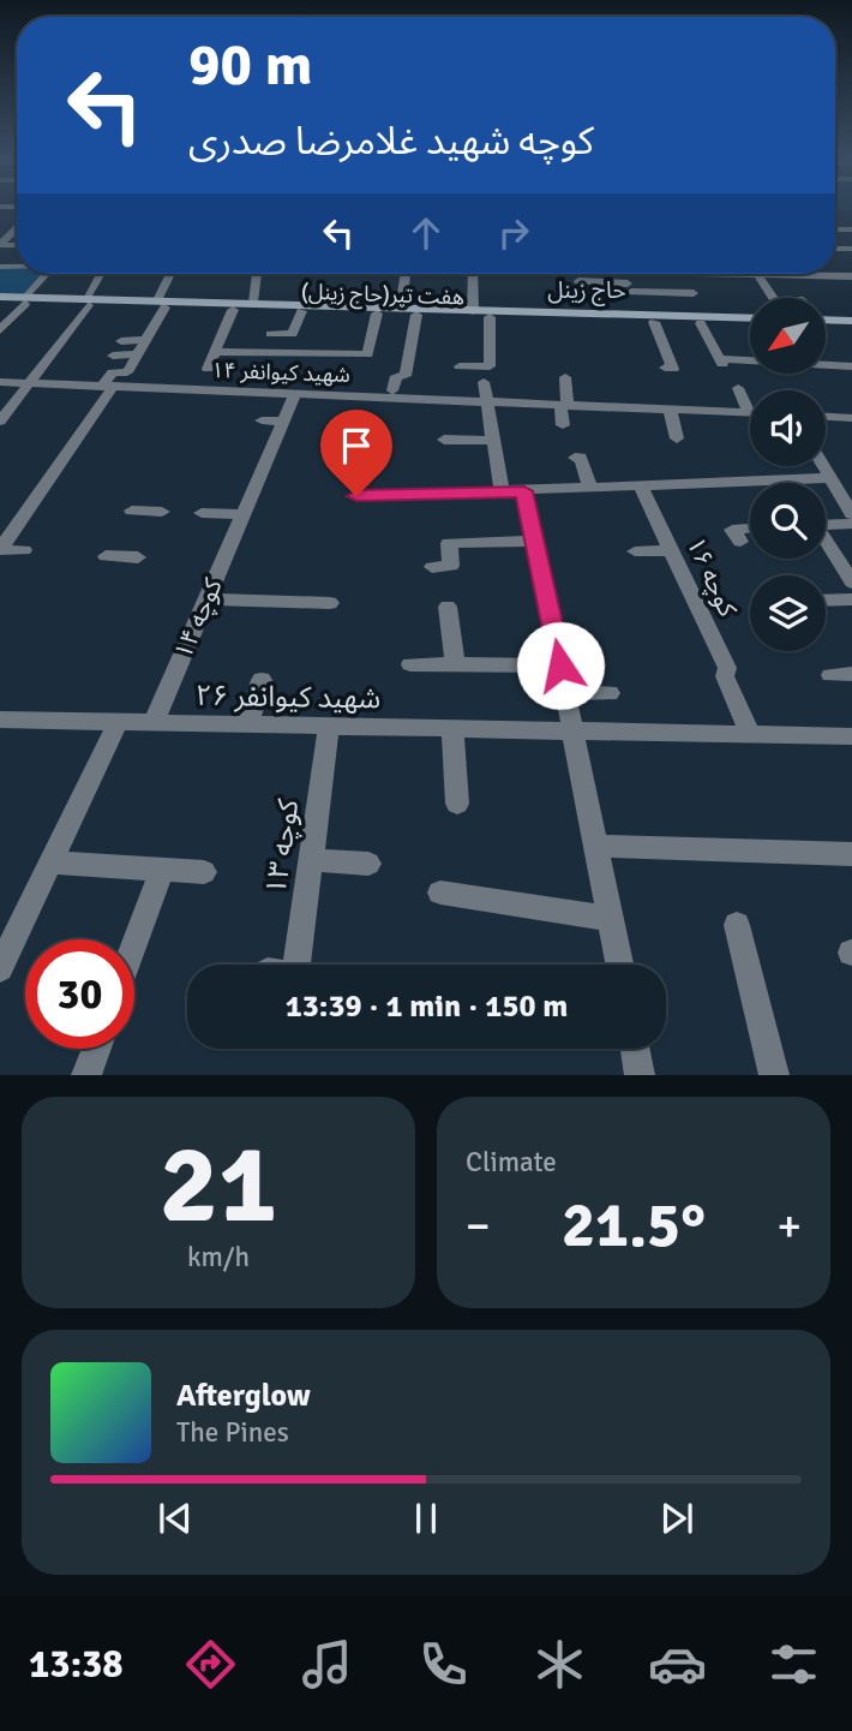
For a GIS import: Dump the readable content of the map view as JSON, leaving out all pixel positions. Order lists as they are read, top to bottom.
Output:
{
  "streets": {
    "main road": ["هفت تیر(حاج زینل)"],
    "street": [
      "شهید کیوانفر ۱۴",
      "کوچه ۱۶",
      "کوچه ۱۴",
      "شهید کیوانفر ۲۶",
      "کوچه ۱۳"
    ]
  },
  "crossings": [
    ["شهید کیوانفر ۱۴", "کوچه ۱۴"],
    ["کوچه ۱۶", "شهید کیوانفر ۲۶"],
    ["کوچه ۱۴", "شهید کیوانفر ۲۶"],
    ["شهید کیوانفر ۲۶", "کوچه ۱۳"]
  ],
  "districts": ["حاج زینل"],
  "north": "bottom left",
  "page": {
    "turn": ["90 m", "کوچه شهید غلامرضا صدری"],
    "limit": "30",
    "trip": "13:39 · 1 min · 150 m",
    "tile": [
      ["21", "km/h"],
      "Climate"
    ],
    "heat": ["−", "21.5°", "+"],
    "song": ["Afterglow", "The Pines"],
    "tabs": "13:38"
  }
}
